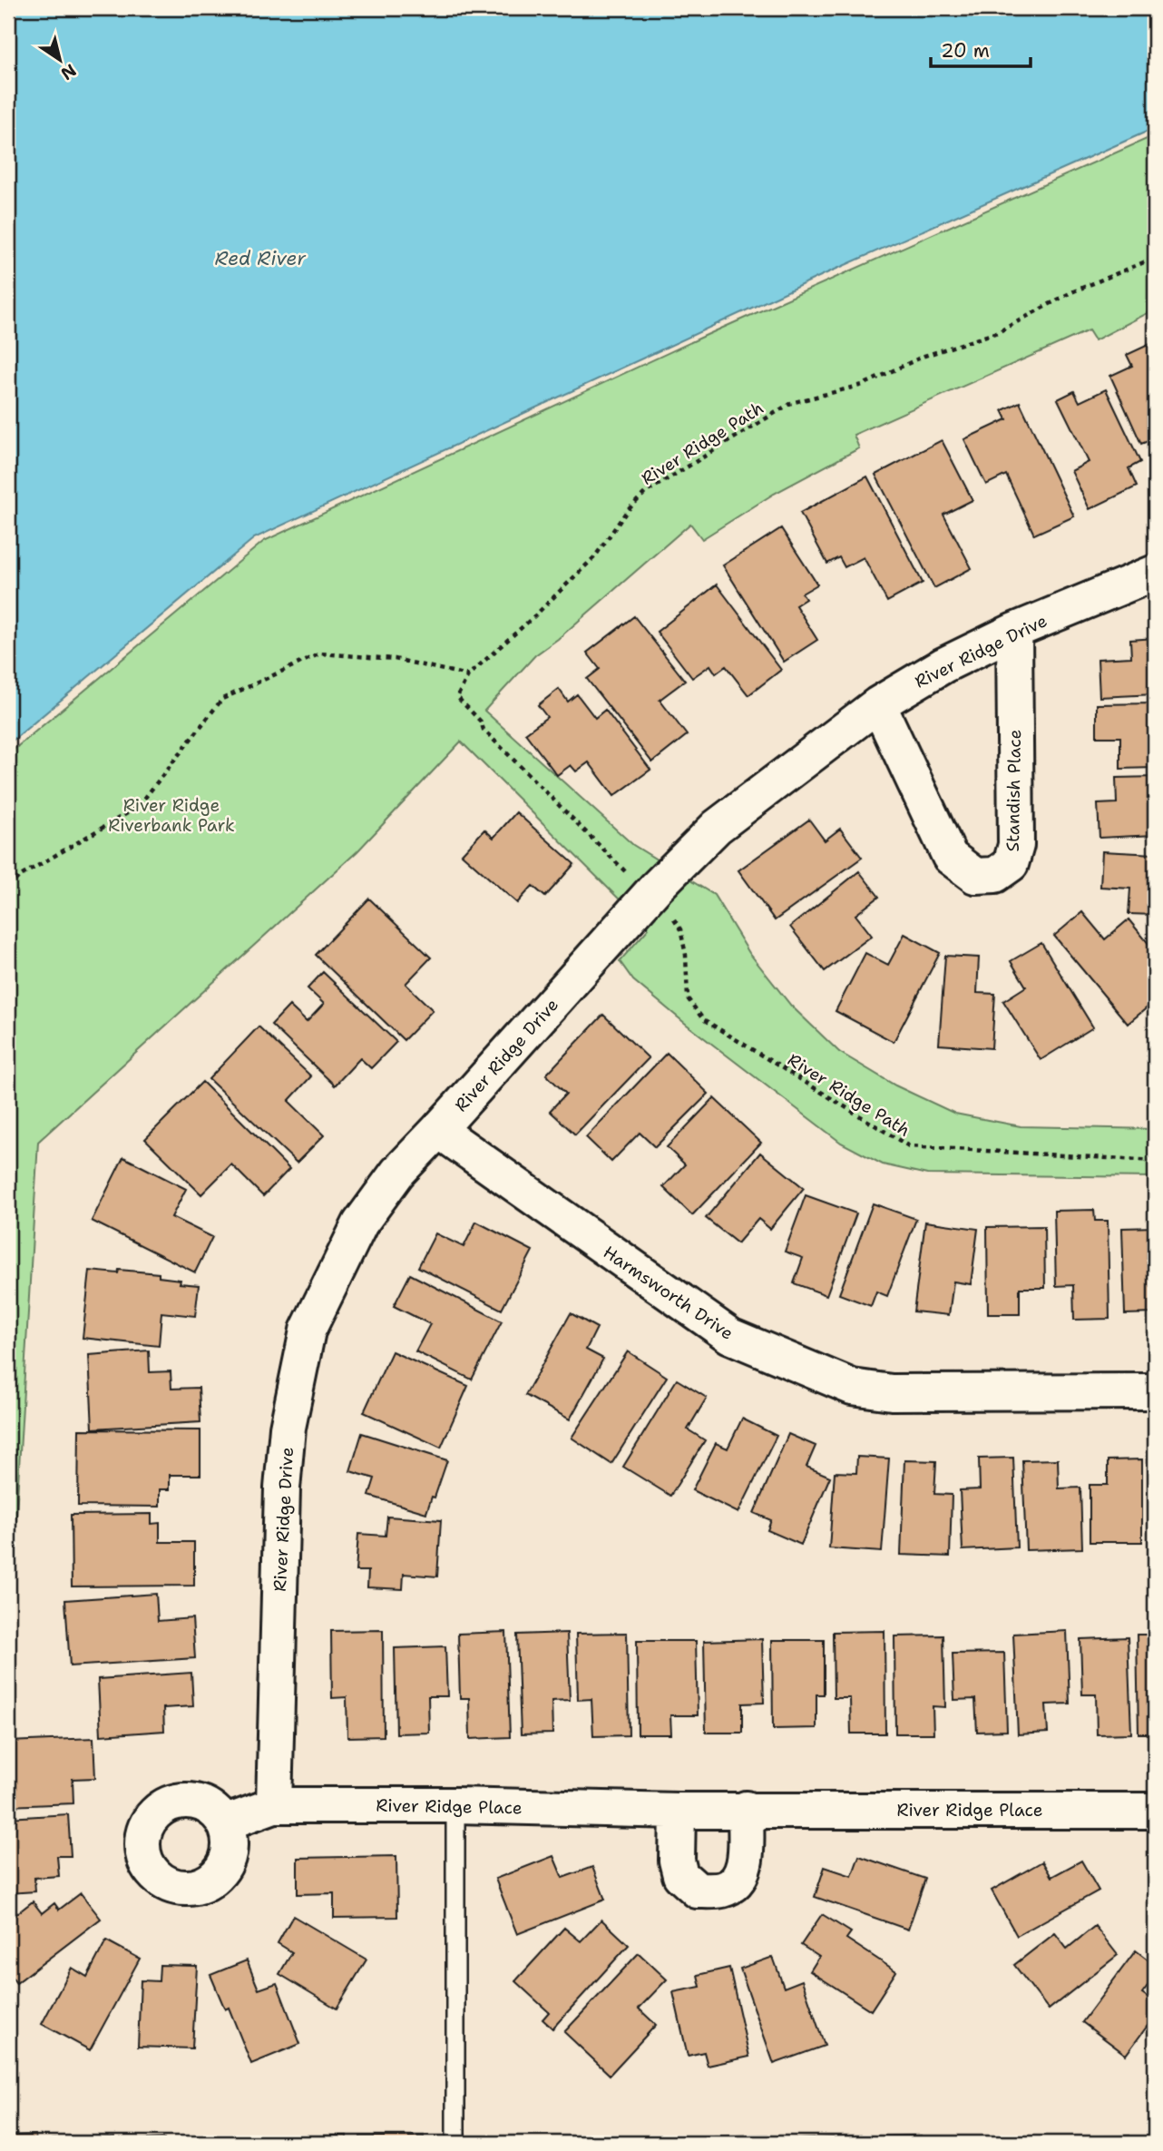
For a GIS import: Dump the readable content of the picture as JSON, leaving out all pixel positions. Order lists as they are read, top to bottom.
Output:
{
  "streets": {
    "street": [
      "River Ridge Drive",
      "Standish Place",
      "Harmsworth Drive",
      "River Ridge Place"
    ],
    "path": ["River Ridge Path"]
  },
  "crossings": [
    ["River Ridge Drive", "Standish Place"],
    ["River Ridge Drive", "Harmsworth Drive"],
    ["River Ridge Drive", "River Ridge Place"]
  ],
  "water": ["Red River"],
  "parks": ["River Ridge Riverbank Park"],
  "scale_bar": "20 m",
  "north": "bottom right"
}
